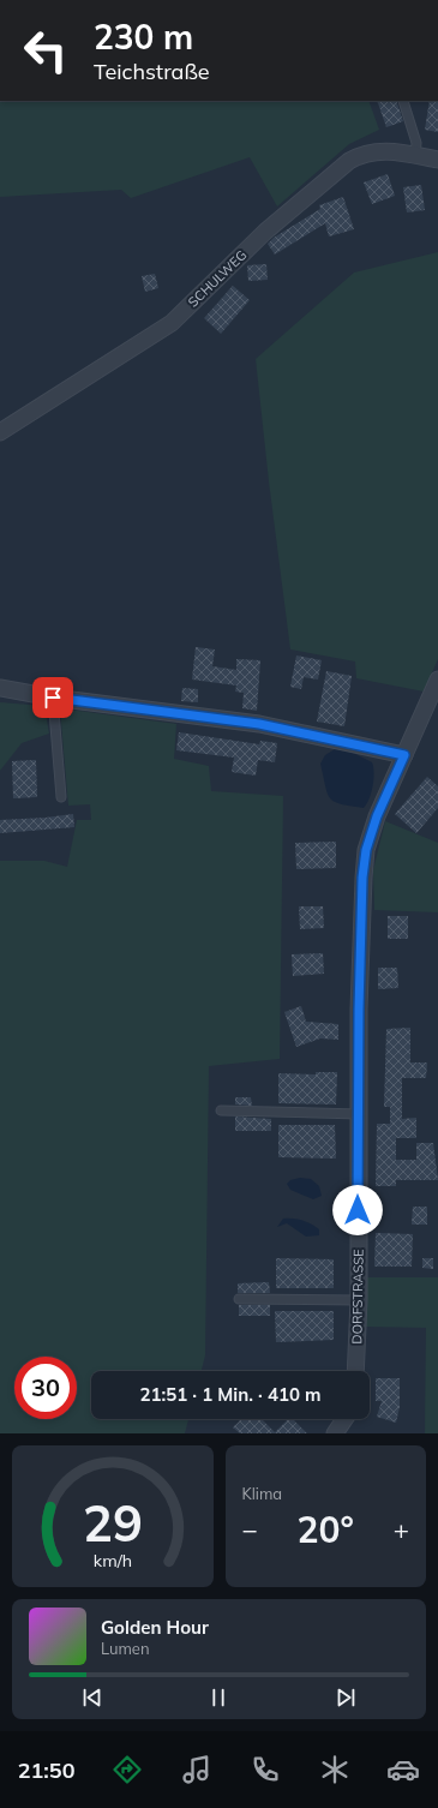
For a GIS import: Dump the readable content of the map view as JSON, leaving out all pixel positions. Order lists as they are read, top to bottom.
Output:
{
  "streets": {
    "street": ["SCHULWEG", "DORFSTRASSE"]
  },
  "page": {
    "turn": ["230 m", "Teichstraße"],
    "limit": "30",
    "trip": "21:51 · 1 Min. · 410 m",
    "tile": "Klima",
    "heat": ["−", "20°", "+"],
    "song": ["Golden Hour", "Lumen"],
    "tabs": "21:50",
    "gauge": ["29", "km/h"]
  }
}
